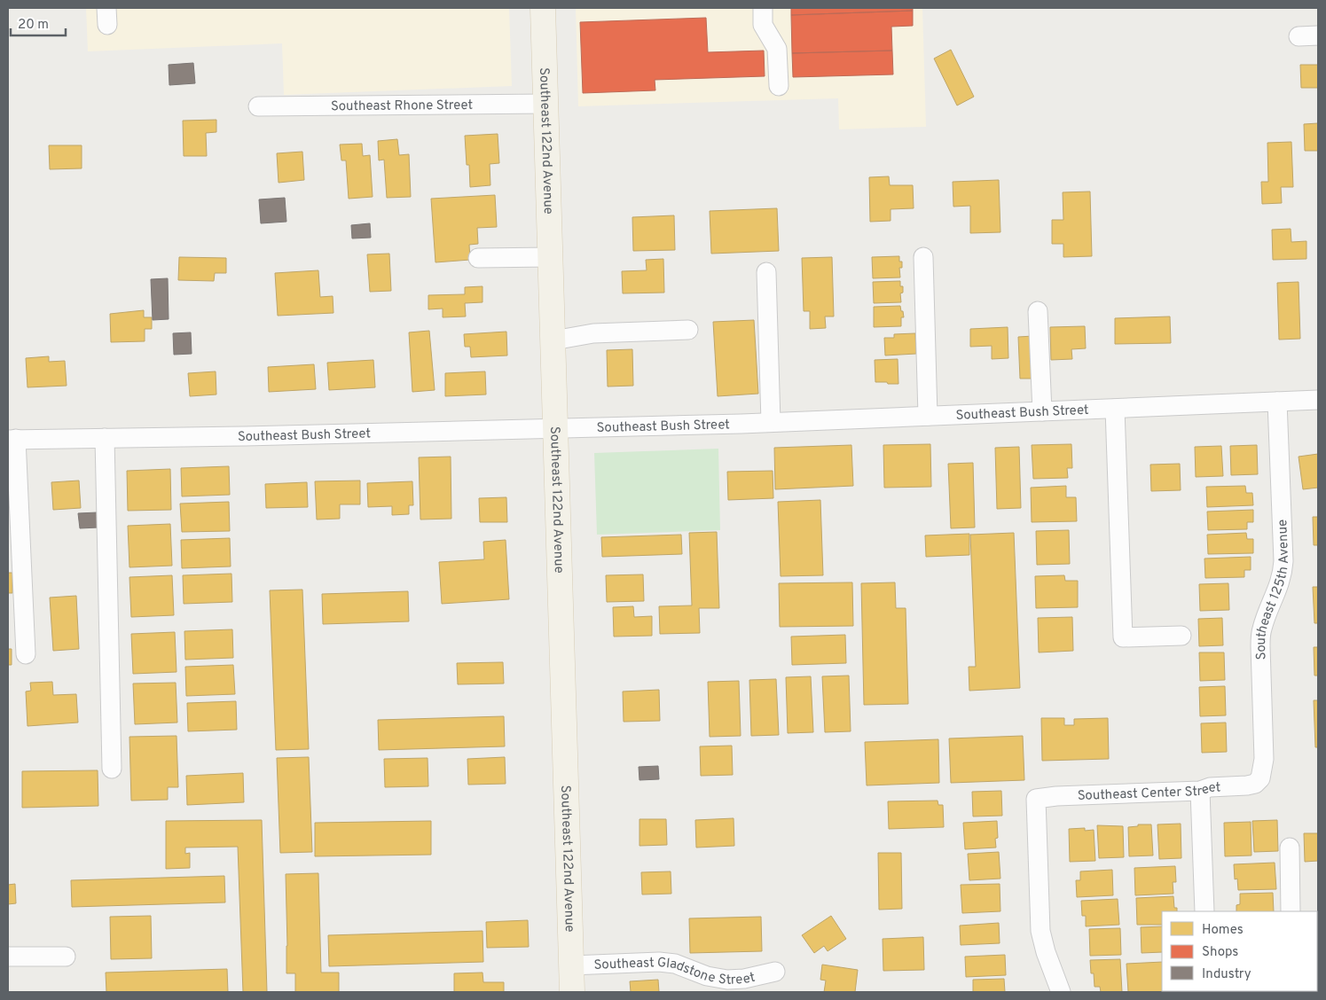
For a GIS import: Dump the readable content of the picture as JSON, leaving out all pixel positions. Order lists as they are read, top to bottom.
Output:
{
  "streets": {
    "main road": ["Southeast 122nd Avenue"],
    "street": [
      "Southeast Rhone Street",
      "Southeast Bush Street",
      "Southeast 125th Avenue",
      "Southeast Center Street",
      "Southeast Gladstone Street"
    ]
  },
  "crossings": [
    ["Southeast Rhone Street", "Southeast 122nd Avenue"],
    ["Southeast 122nd Avenue", "Southeast Bush Street"],
    ["Southeast 122nd Avenue", "Southeast Gladstone Street"],
    ["Southeast Bush Street", "Southeast 125th Avenue"],
    ["Southeast 125th Avenue", "Southeast Center Street"]
  ],
  "legend": ["Homes", "Shops", "Industry"],
  "scale_bar": "20 m"
}
